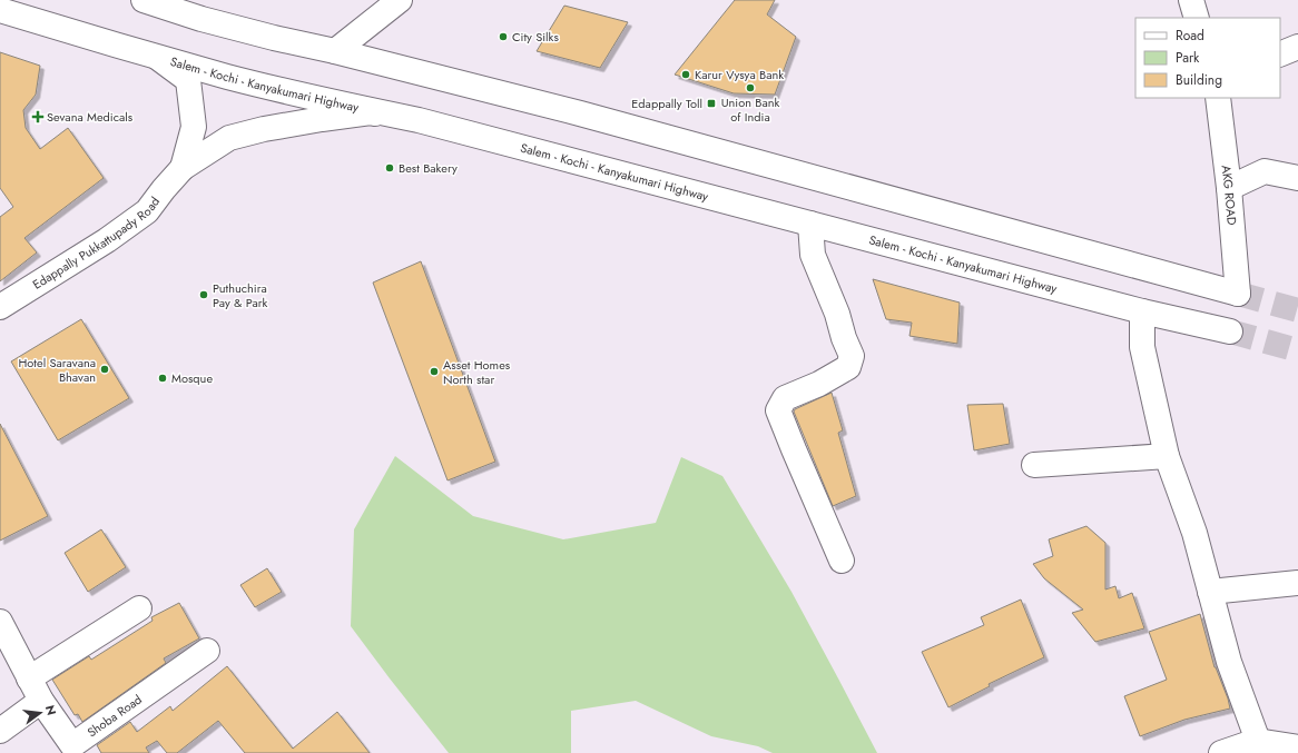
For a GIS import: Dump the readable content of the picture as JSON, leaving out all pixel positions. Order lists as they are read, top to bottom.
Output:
{
  "streets": {
    "main road": [
      "Salem - Kochi - Kanyakumari Highway",
      "AKG ROAD",
      "Edappally Pukkattupady Road",
      "Shoba Road"
    ]
  },
  "places": {
    "other": [
      "City Silks",
      "Karur Vysya Bank",
      "Union Bank of India",
      "Best Bakery",
      "Puthuchira Pay & Park",
      "Hotel Saravana Bhavan",
      "Asset Homes North star",
      "Mosque"
    ],
    "transit": ["Edappally Toll"],
    "health": ["Sevana Medicals"]
  },
  "legend": ["Road", "Park", "Building"],
  "north": "right"
}
